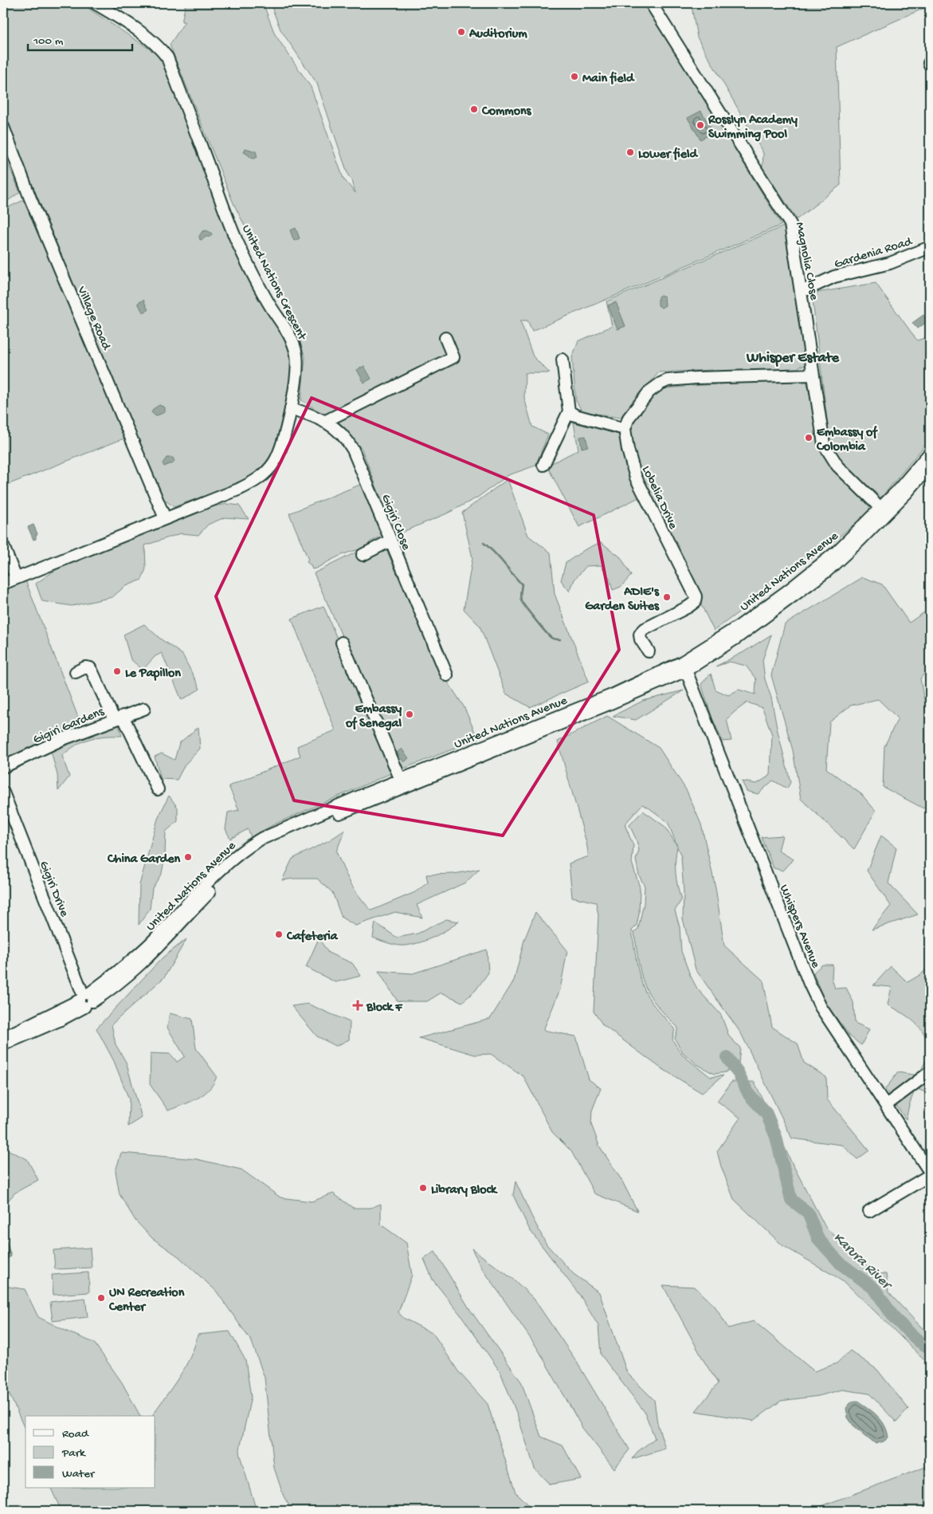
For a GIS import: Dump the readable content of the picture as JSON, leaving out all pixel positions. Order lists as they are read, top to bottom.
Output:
{
  "streets": {
    "street": [
      "Gardenia Road",
      "Magnolia Close",
      "United Nations Crescent",
      "Village Road",
      "Lobelia Drive",
      "Gigiri Close",
      "United Nations Avenue",
      "Gigiri Gardens",
      "Gigiri Drive",
      "Whispers Avenue"
    ]
  },
  "crossings": [
    ["Gardenia Road", "Magnolia Close"],
    ["Magnolia Close", "United Nations Avenue"],
    ["United Nations Crescent", "Village Road"],
    ["United Nations Crescent", "Gigiri Close"],
    ["United Nations Avenue", "Gigiri Drive"],
    ["United Nations Avenue", "Whispers Avenue"]
  ],
  "districts": ["Whisper Estate"],
  "water": ["Karura River"],
  "places": {
    "other": [
      "Auditorium",
      "Main field",
      "Commons",
      "Rosslyn Academy Swimming Pool",
      "Lower field",
      "Embassy of Colombia",
      "ADIE's Garden Suites",
      "Le Papillon",
      "Embassy of Senegal",
      "China Garden",
      "Cafeteria",
      "Library Block",
      "UN Recreation Center"
    ],
    "health": ["Block F"]
  },
  "legend": ["Road", "Park", "Water"],
  "scale_bar": "100 m"
}
